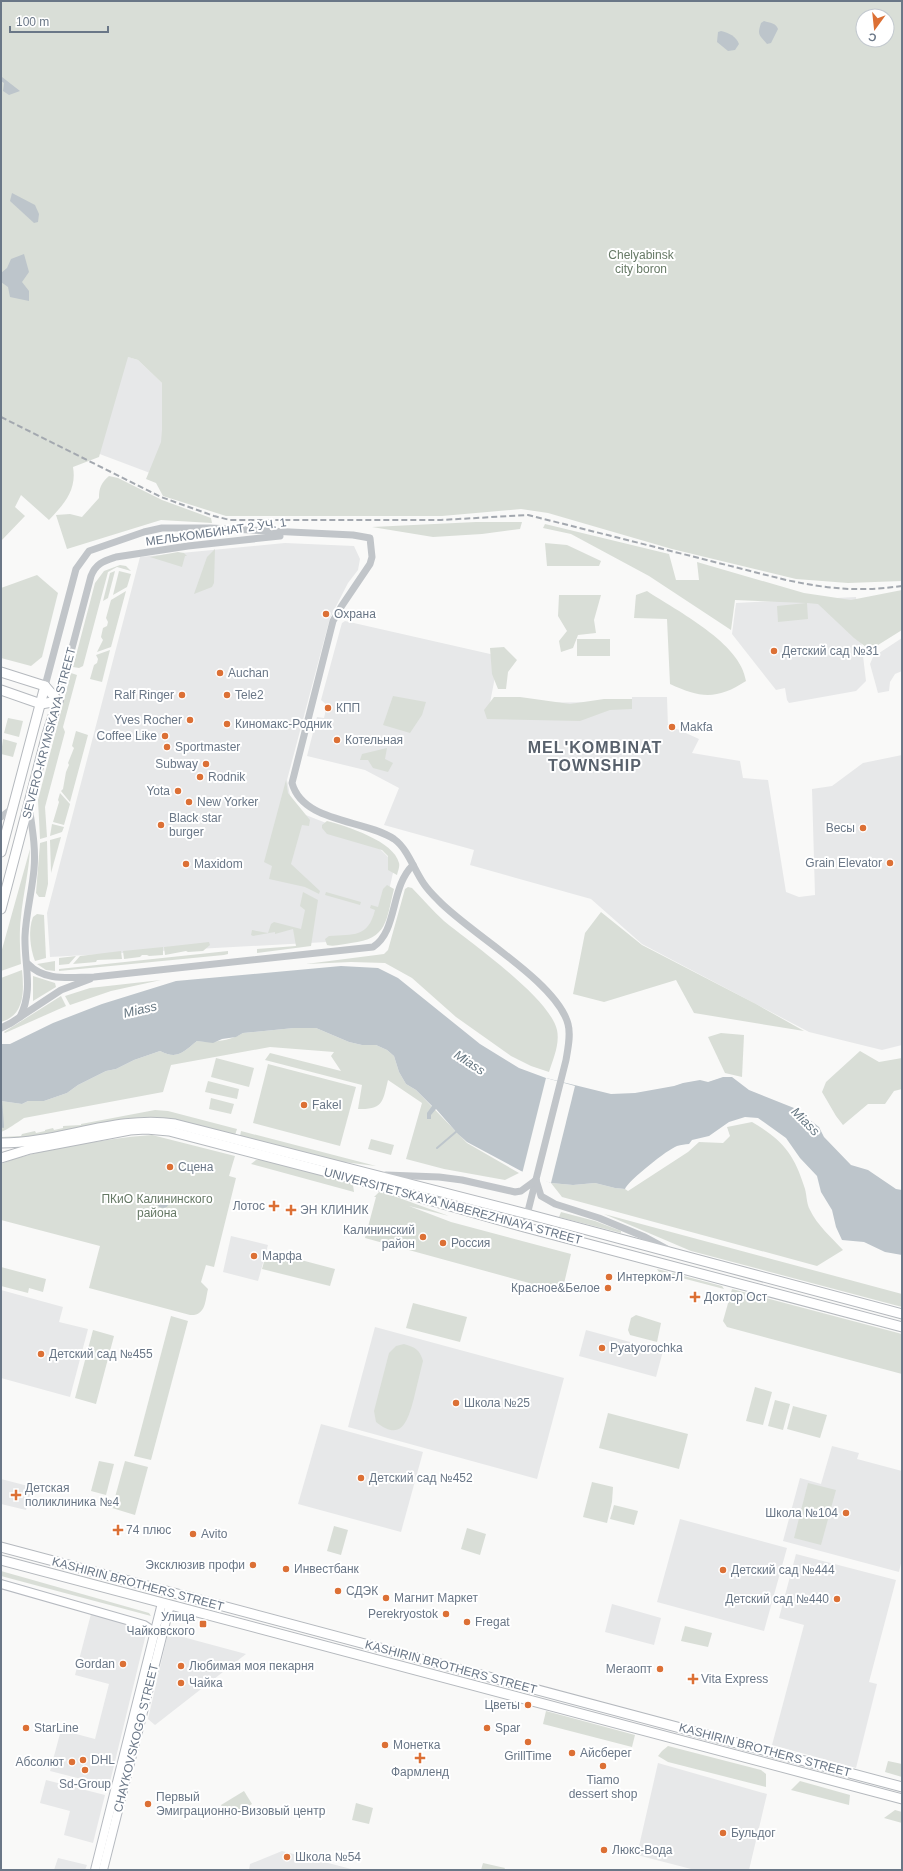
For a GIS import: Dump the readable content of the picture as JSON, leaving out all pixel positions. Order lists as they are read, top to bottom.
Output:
{
  "streets": {
    "main road": [
      "SEVERO-KRYMSKAYA STREET",
      "UNIVERSITETSKAYA NABEREZHNAYA STREET",
      "KASHIRIN BROTHERS STREET",
      "CHAYKOVSKOGO STREET"
    ],
    "street": ["МЕЛЬКОМБИНАТ 2 УЧ. 1"]
  },
  "crossings": [
    ["МЕЛЬКОМБИНАТ 2 УЧ. 1", "SEVERO-KRYMSKAYA STREET"],
    ["KASHIRIN BROTHERS STREET", "CHAYKOVSKOGO STREET"]
  ],
  "districts": ["MEL'KOMBINAT TOWNSHIP"],
  "water": ["Miass"],
  "parks": ["Chelyabinsk city boron", "ПКиО Калининского района"],
  "places": {
    "other": [
      "Охрана",
      "Детский сад №31",
      "Auchan",
      "Ralf Ringer",
      "Tele2",
      "КПП",
      "Yves Rocher",
      "Киномакс-Родник",
      "Makfa",
      "Coffee Like",
      "Котельная",
      "Sportmaster",
      "Subway",
      "Rodnik",
      "Yota",
      "New Yorker",
      "Black star burger",
      "Весы",
      "Grain Elevator",
      "Maxidom",
      "Fakel",
      "Сцена",
      "Калининский район",
      "Россия",
      "Марфа",
      "Интерком-Л",
      "Красное&Белое",
      "Pyatyorochka",
      "Детский сад №455",
      "Школа №25",
      "Детский сад №452",
      "Школа №104",
      "Avito",
      "Эксклюзив профи",
      "Инвестбанк",
      "Детский сад №444",
      "СДЭК",
      "Магнит Маркет",
      "Детский сад №440",
      "Perekryostok",
      "Fregat",
      "Gordan",
      "Любимая моя пекарня",
      "Мегаопт",
      "Чайка",
      "Цветы",
      "StarLine",
      "Spar",
      "GrillTime",
      "Монетка",
      "Айсберег",
      "DHL",
      "Абсолют",
      "Tiamo dessert shop",
      "Sd-Group",
      "Первый Эмиграционно-Визовый центр",
      "Бульдог",
      "Люкс-Вода",
      "Школа №54"
    ],
    "health": [
      "Лотос",
      "ЭН КЛИНИК",
      "Доктор Ост",
      "Детская поликлиника №4",
      "74 плюс",
      "Vita Express",
      "Фармленд"
    ],
    "transit": ["Улица Чайковского"]
  },
  "scale_bar": "100 m",
  "north": "bottom"
}
